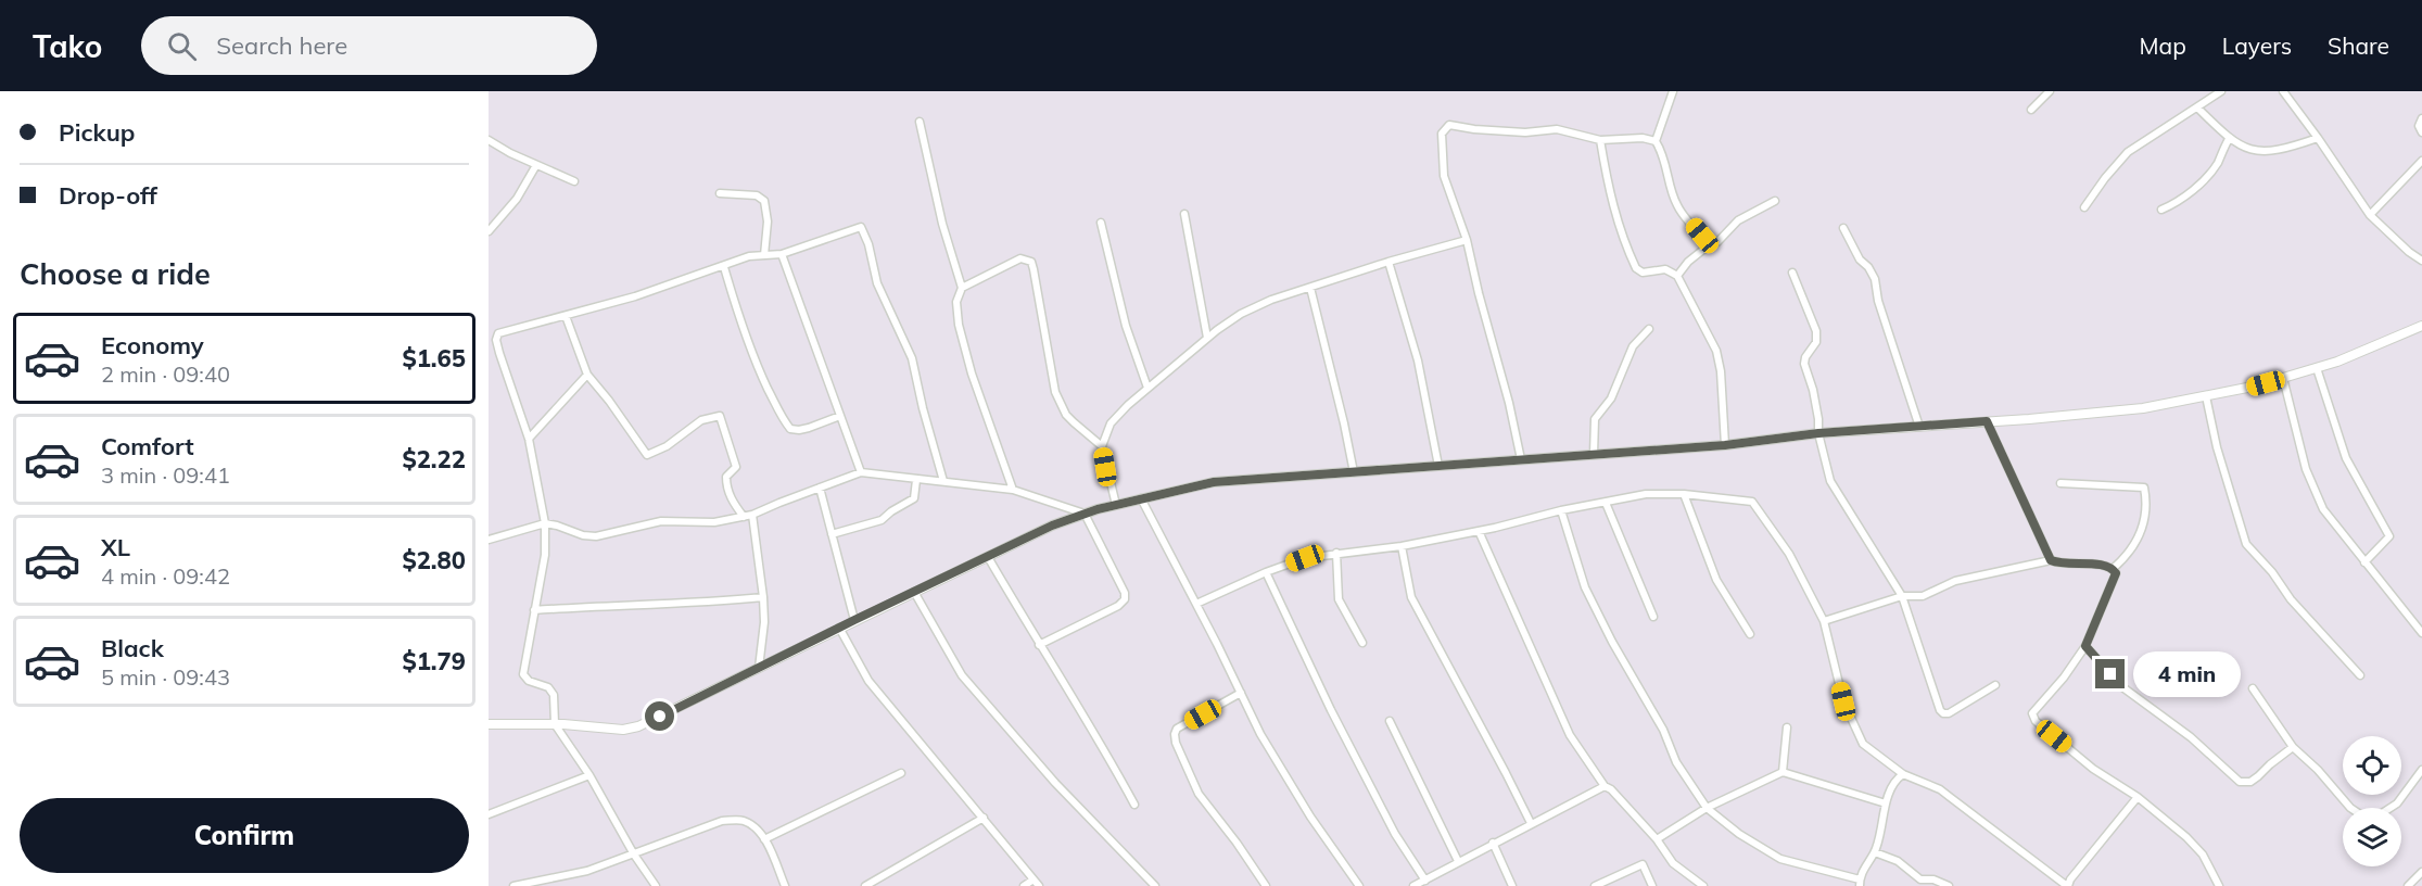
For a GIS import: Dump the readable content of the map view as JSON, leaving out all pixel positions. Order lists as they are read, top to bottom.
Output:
{
  "page": {
    "header": "Tako",
    "search": "Search here",
    "nav": ["Map", "Layers", "Share"],
    "banner": ["Pickup", "Drop-off"],
    "heading": "Choose a ride",
    "list": [
      {
        "name": "Economy",
        "note": "2 min · 09:40",
        "value": "$1.65"
      },
      {
        "name": "Comfort",
        "note": "3 min · 09:41",
        "value": "$2.22"
      },
      {
        "name": "XL",
        "note": "4 min · 09:42",
        "value": "$2.80"
      },
      {
        "name": "Black",
        "note": "5 min · 09:43",
        "value": "$1.79"
      }
    ],
    "bubble": "4 min",
    "buttons": "Confirm"
  }
}
